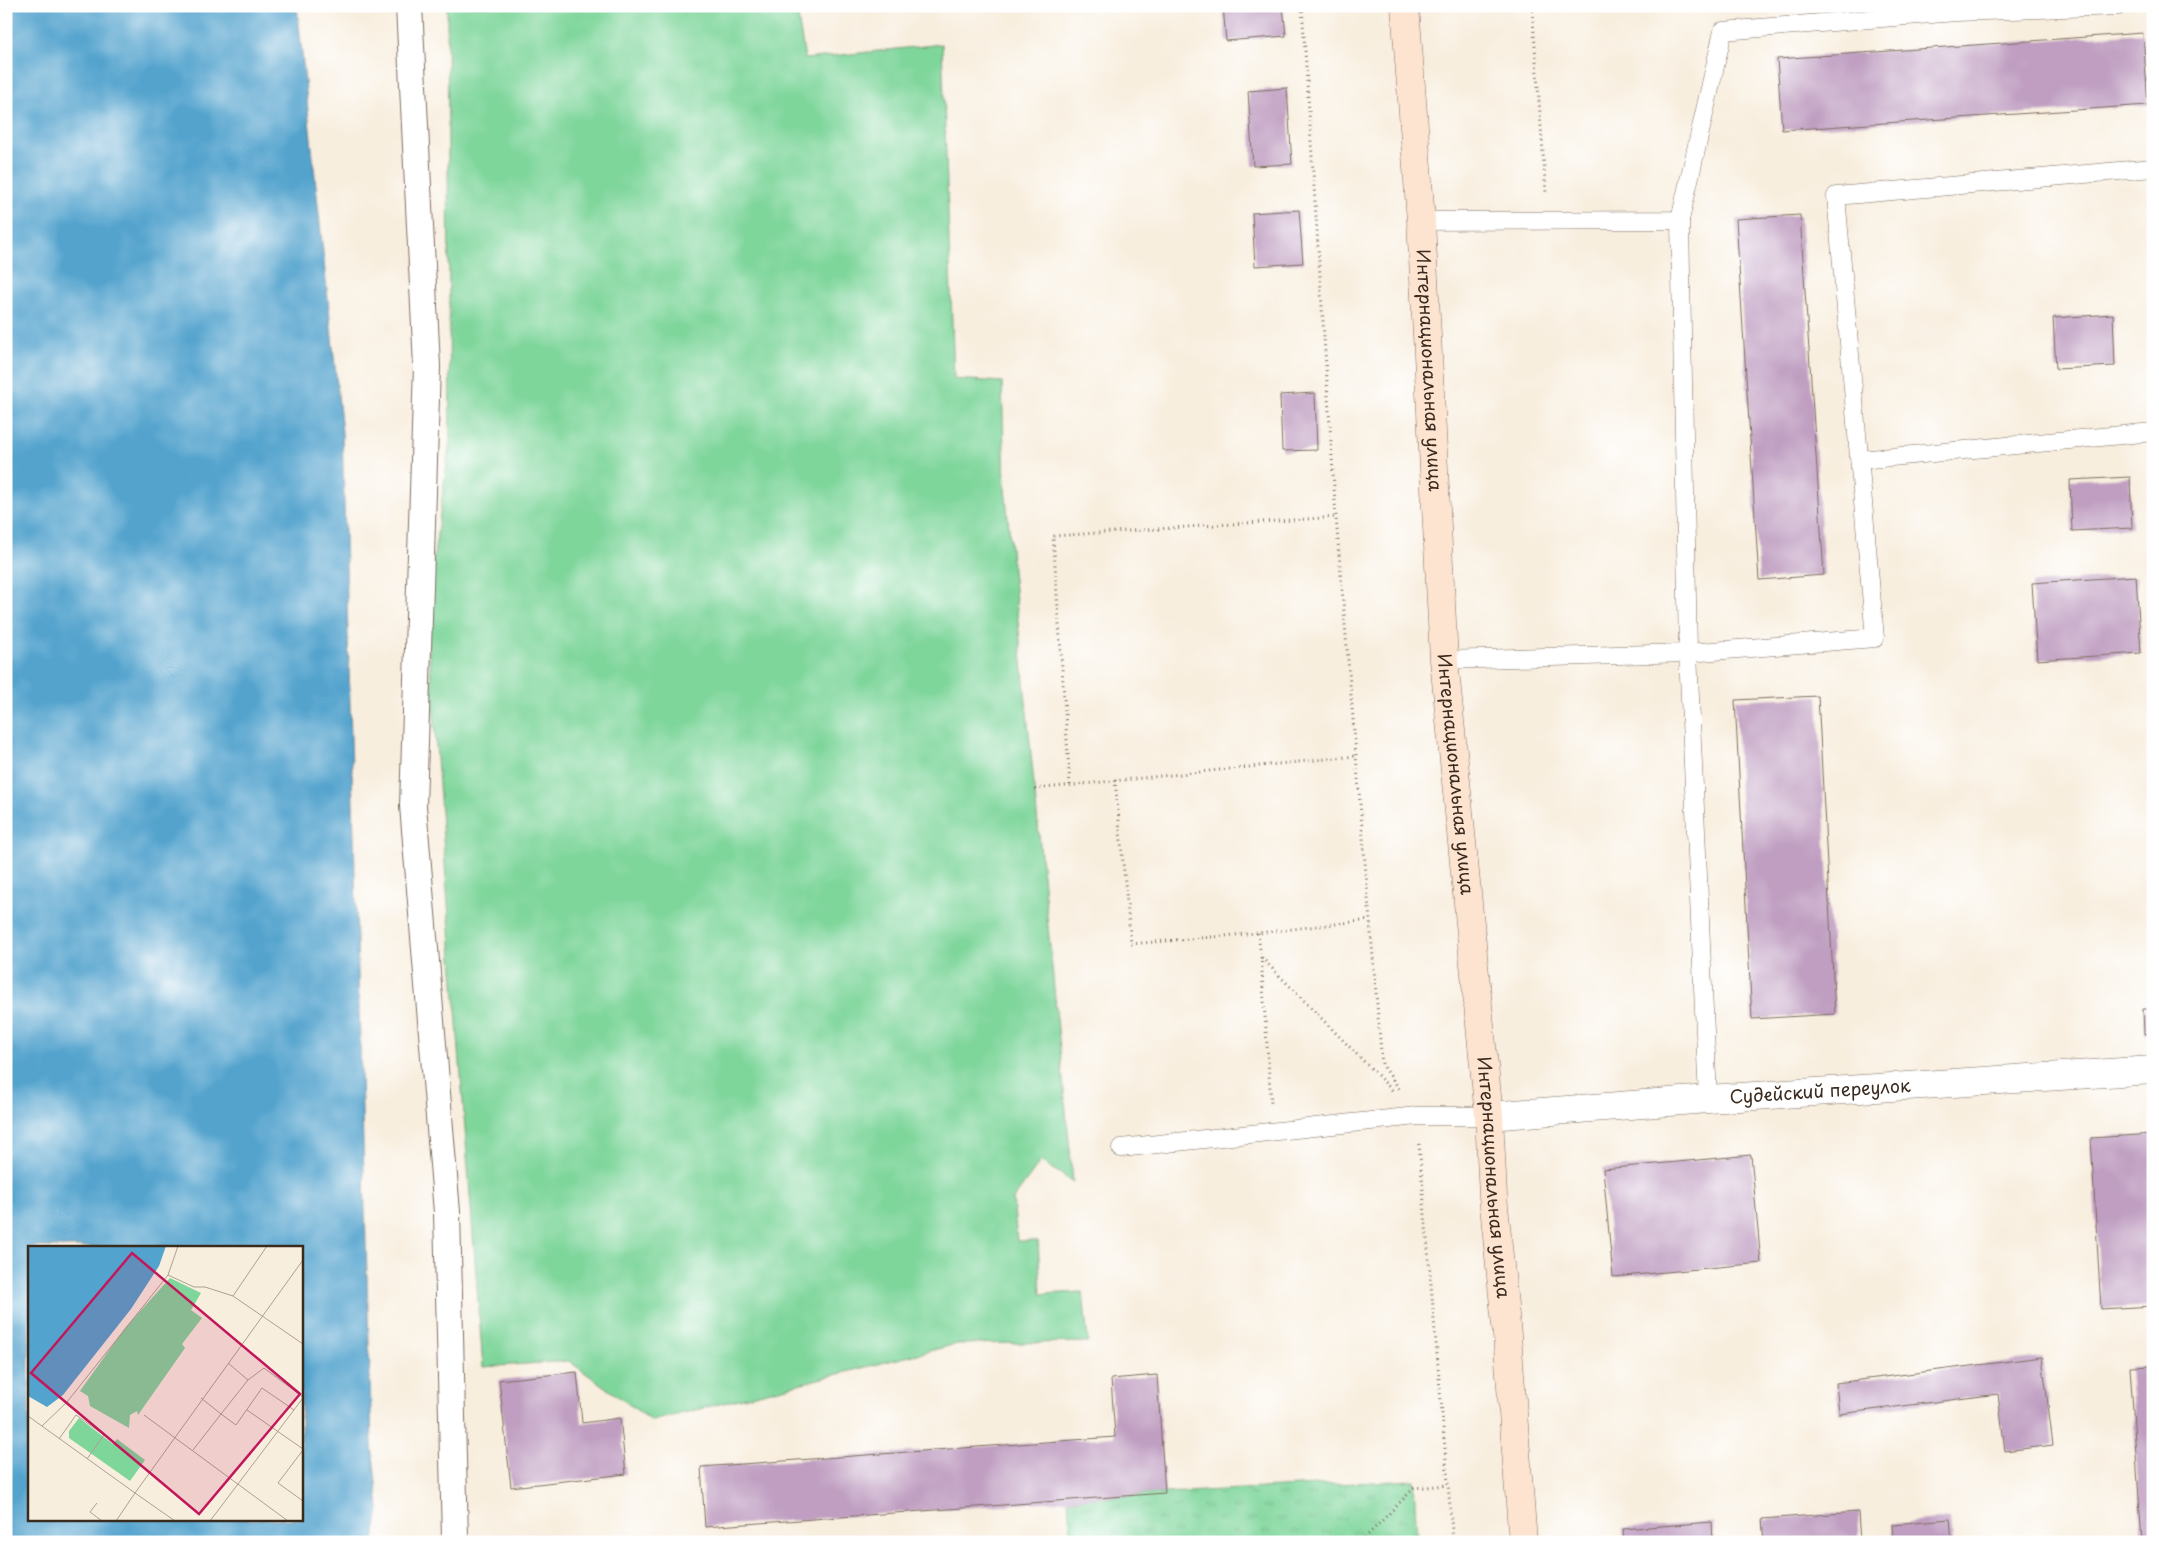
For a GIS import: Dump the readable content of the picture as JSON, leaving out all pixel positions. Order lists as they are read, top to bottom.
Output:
{
  "streets": {
    "main road": ["Интернациональная улица"],
    "street": ["Судейский переулок"]
  },
  "crossings": [
    ["Интернациональная улица", "Судейский переулок"]
  ]
}
